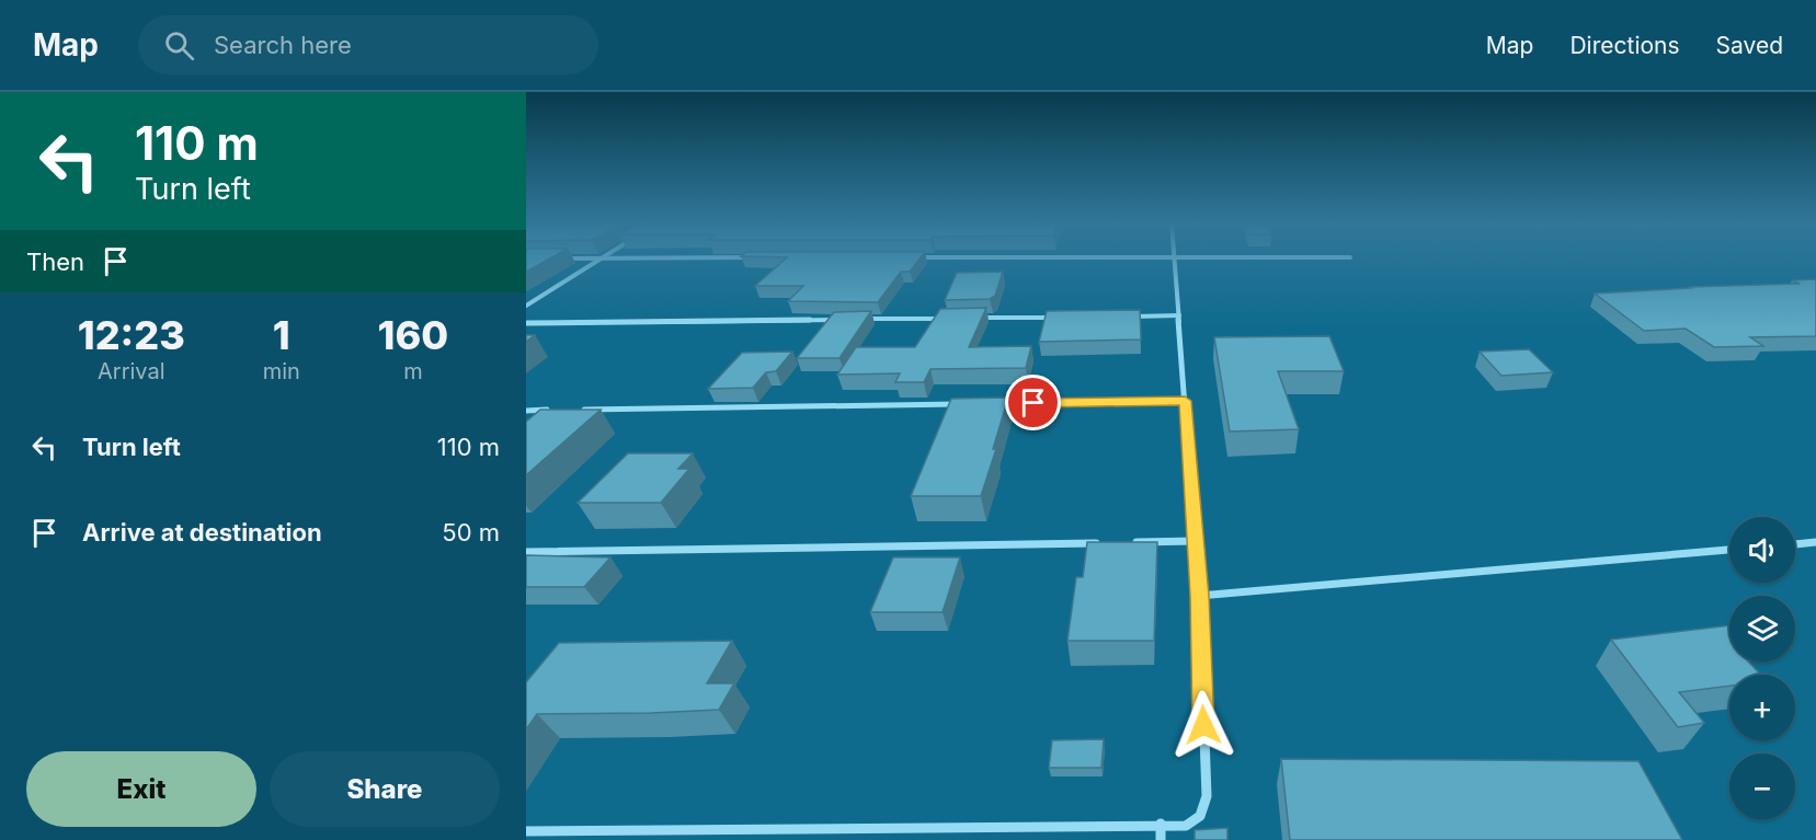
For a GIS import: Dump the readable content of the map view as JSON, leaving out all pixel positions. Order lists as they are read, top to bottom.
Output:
{
  "page": {
    "header": "Map",
    "search": "Search here",
    "nav": ["Map", "Directions", "Saved"],
    "turn": ["110 m", "Turn left"],
    "then": "Then",
    "eta": [
      "12:23",
      "Arrival",
      "1",
      "min",
      "160",
      "m"
    ],
    "list": [
      {
        "name": "Turn left",
        "value": "110 m"
      },
      {
        "name": "Arrive at destination",
        "value": "50 m"
      }
    ],
    "map_buttons": ["+", "−"],
    "buttons": ["Exit", "Share"]
  }
}
